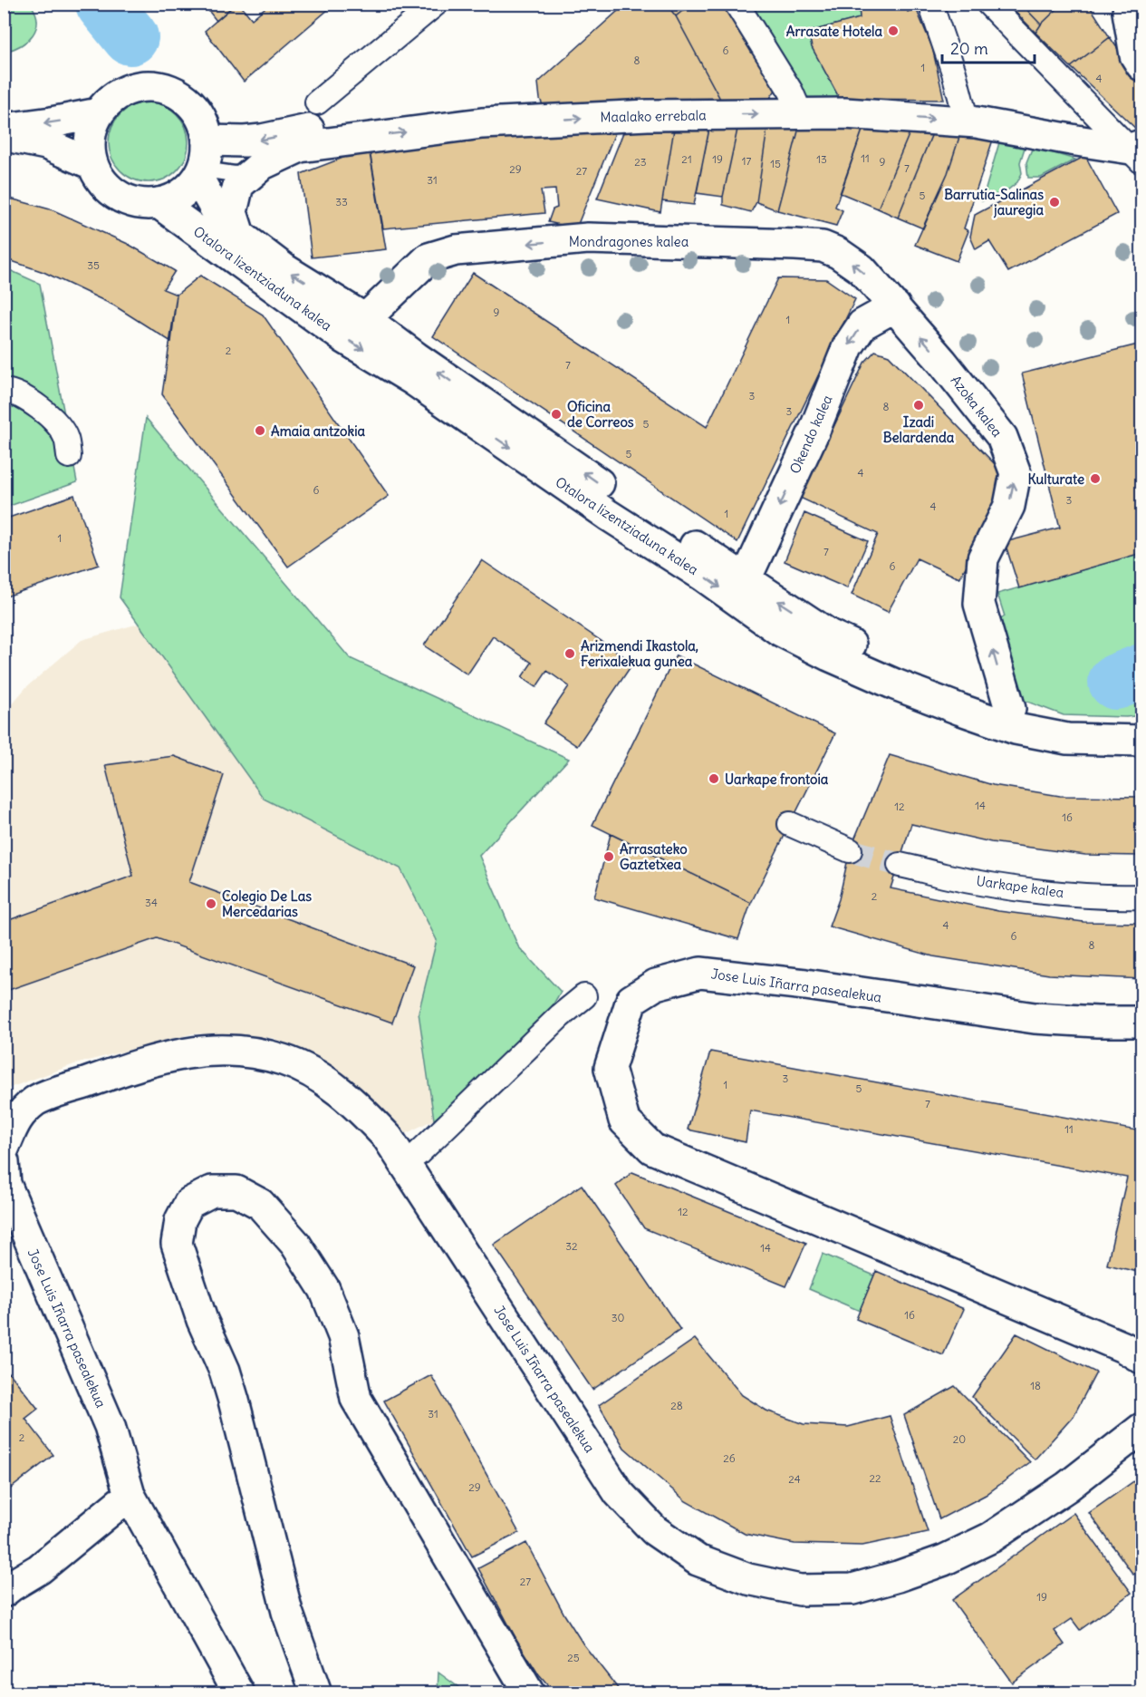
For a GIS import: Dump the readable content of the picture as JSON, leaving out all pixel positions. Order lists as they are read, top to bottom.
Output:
{
  "streets": {
    "street": [
      "Maalako errebala",
      "Mondragones kalea",
      "Otalora lizentziaduna kalea",
      "Azoka kalea",
      "Okendo kalea",
      "Uarkape kalea",
      "Jose Luis Iñarra pasealekua"
    ]
  },
  "crossings": [
    ["Maalako errebala", "Otalora lizentziaduna kalea"],
    ["Mondragones kalea", "Otalora lizentziaduna kalea"],
    ["Mondragones kalea", "Azoka kalea"],
    ["Mondragones kalea", "Okendo kalea"],
    ["Otalora lizentziaduna kalea", "Azoka kalea"],
    ["Otalora lizentziaduna kalea", "Okendo kalea"],
    ["Azoka kalea", "Okendo kalea"]
  ],
  "one_way": [
    "Maalako errebala",
    "Mondragones kalea",
    "Azoka kalea",
    "Okendo kalea"
  ],
  "places": [
    "Arrasate Hotela",
    "Barrutia-Salinas jauregia",
    "Izadi Belardenda",
    "Oficina de Correos",
    "Amaia antzokia",
    "Kulturate",
    "Arizmendi Ikastola, Ferixalekua gunea",
    "Uarkape frontoia",
    "Arrasateko Gaztetxea",
    "Colegio De Las Mercedarias"
  ],
  "house_numbers": [
    "6",
    "8",
    "1",
    "4",
    "11",
    "21",
    "19",
    "13",
    "17",
    "23",
    "9",
    "15",
    "7",
    "29",
    "27",
    "31",
    "5",
    "33",
    "35",
    "9",
    "1",
    "2",
    "7",
    "3",
    "8",
    "3",
    "5",
    "5",
    "4",
    "6",
    "3",
    "4",
    "1",
    "1",
    "7",
    "6",
    "14",
    "12",
    "16",
    "2",
    "34",
    "4",
    "6",
    "8",
    "3",
    "1",
    "5",
    "7",
    "11",
    "12",
    "32",
    "14",
    "16",
    "30",
    "18",
    "28",
    "31",
    "2",
    "20",
    "26",
    "22",
    "24",
    "29",
    "27",
    "19",
    "25"
  ],
  "scale_bar": "20 m"
}
